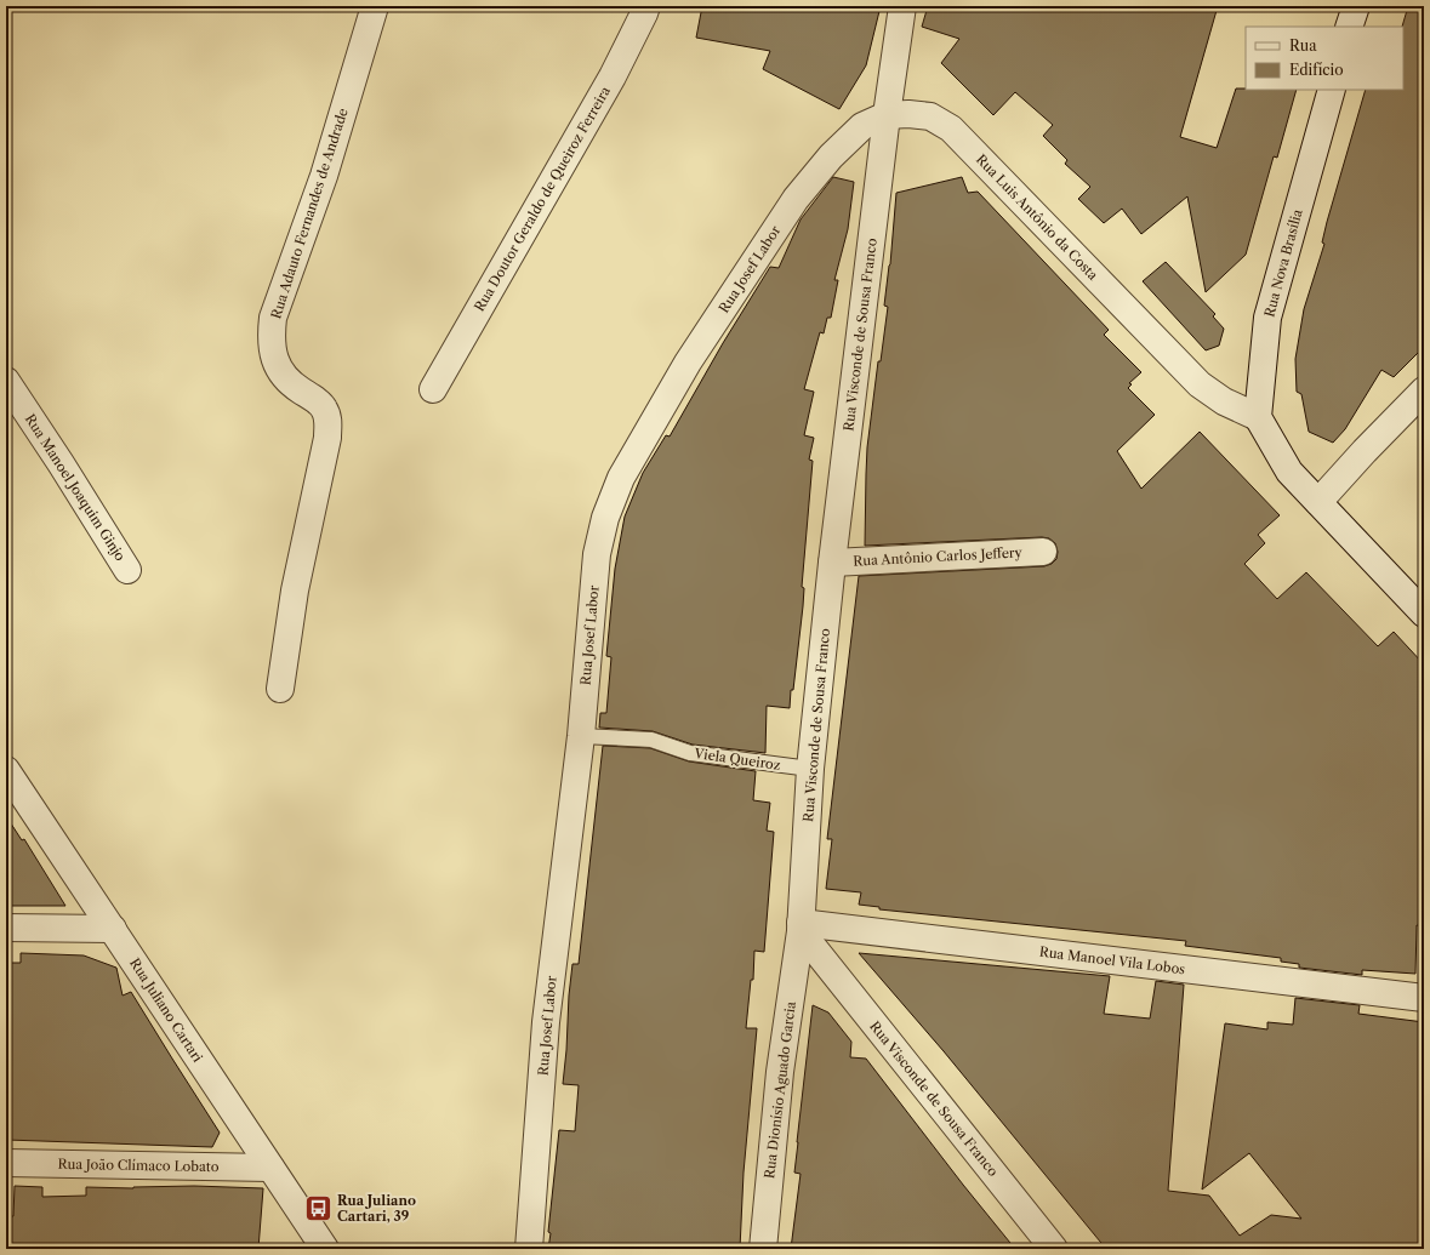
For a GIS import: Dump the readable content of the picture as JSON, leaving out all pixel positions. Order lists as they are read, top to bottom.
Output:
{
  "streets": {
    "street": [
      "Rua Doutor Geraldo de Queiroz Ferreira",
      "Rua Adauto Fernandes de Andrade",
      "Rua Luis Antônio da Costa",
      "Rua Nova Brasília",
      "Rua Josef Labor",
      "Rua Visconde de Sousa Franco",
      "Rua Manoel Joaquim Ginjo",
      "Rua Antônio Carlos Jeffery",
      "Rua Manoel Vila Lobos",
      "Rua Juliano Cartari",
      "Rua Dionísio Aguado Garcia",
      "Rua João Clímaco Lobato"
    ],
    "lane": ["Viela Queiroz"]
  },
  "crossings": [
    ["Rua Luis Antônio da Costa", "Rua Nova Brasília"],
    ["Rua Luis Antônio da Costa", "Rua Josef Labor"],
    ["Rua Luis Antônio da Costa", "Rua Visconde de Sousa Franco"],
    ["Rua Josef Labor", "Rua Visconde de Sousa Franco"],
    ["Rua Josef Labor", "Viela Queiroz"],
    ["Rua Visconde de Sousa Franco", "Rua Antônio Carlos Jeffery"],
    ["Rua Visconde de Sousa Franco", "Viela Queiroz"],
    ["Rua Visconde de Sousa Franco", "Rua Manoel Vila Lobos"],
    ["Rua Visconde de Sousa Franco", "Rua Dionísio Aguado Garcia"],
    ["Rua Manoel Vila Lobos", "Rua Dionísio Aguado Garcia"],
    ["Rua Juliano Cartari", "Rua João Clímaco Lobato"]
  ],
  "places": {
    "bus stop": ["Rua Juliano Cartari, 39"]
  },
  "legend": ["Rua", "Edifício"]
}
